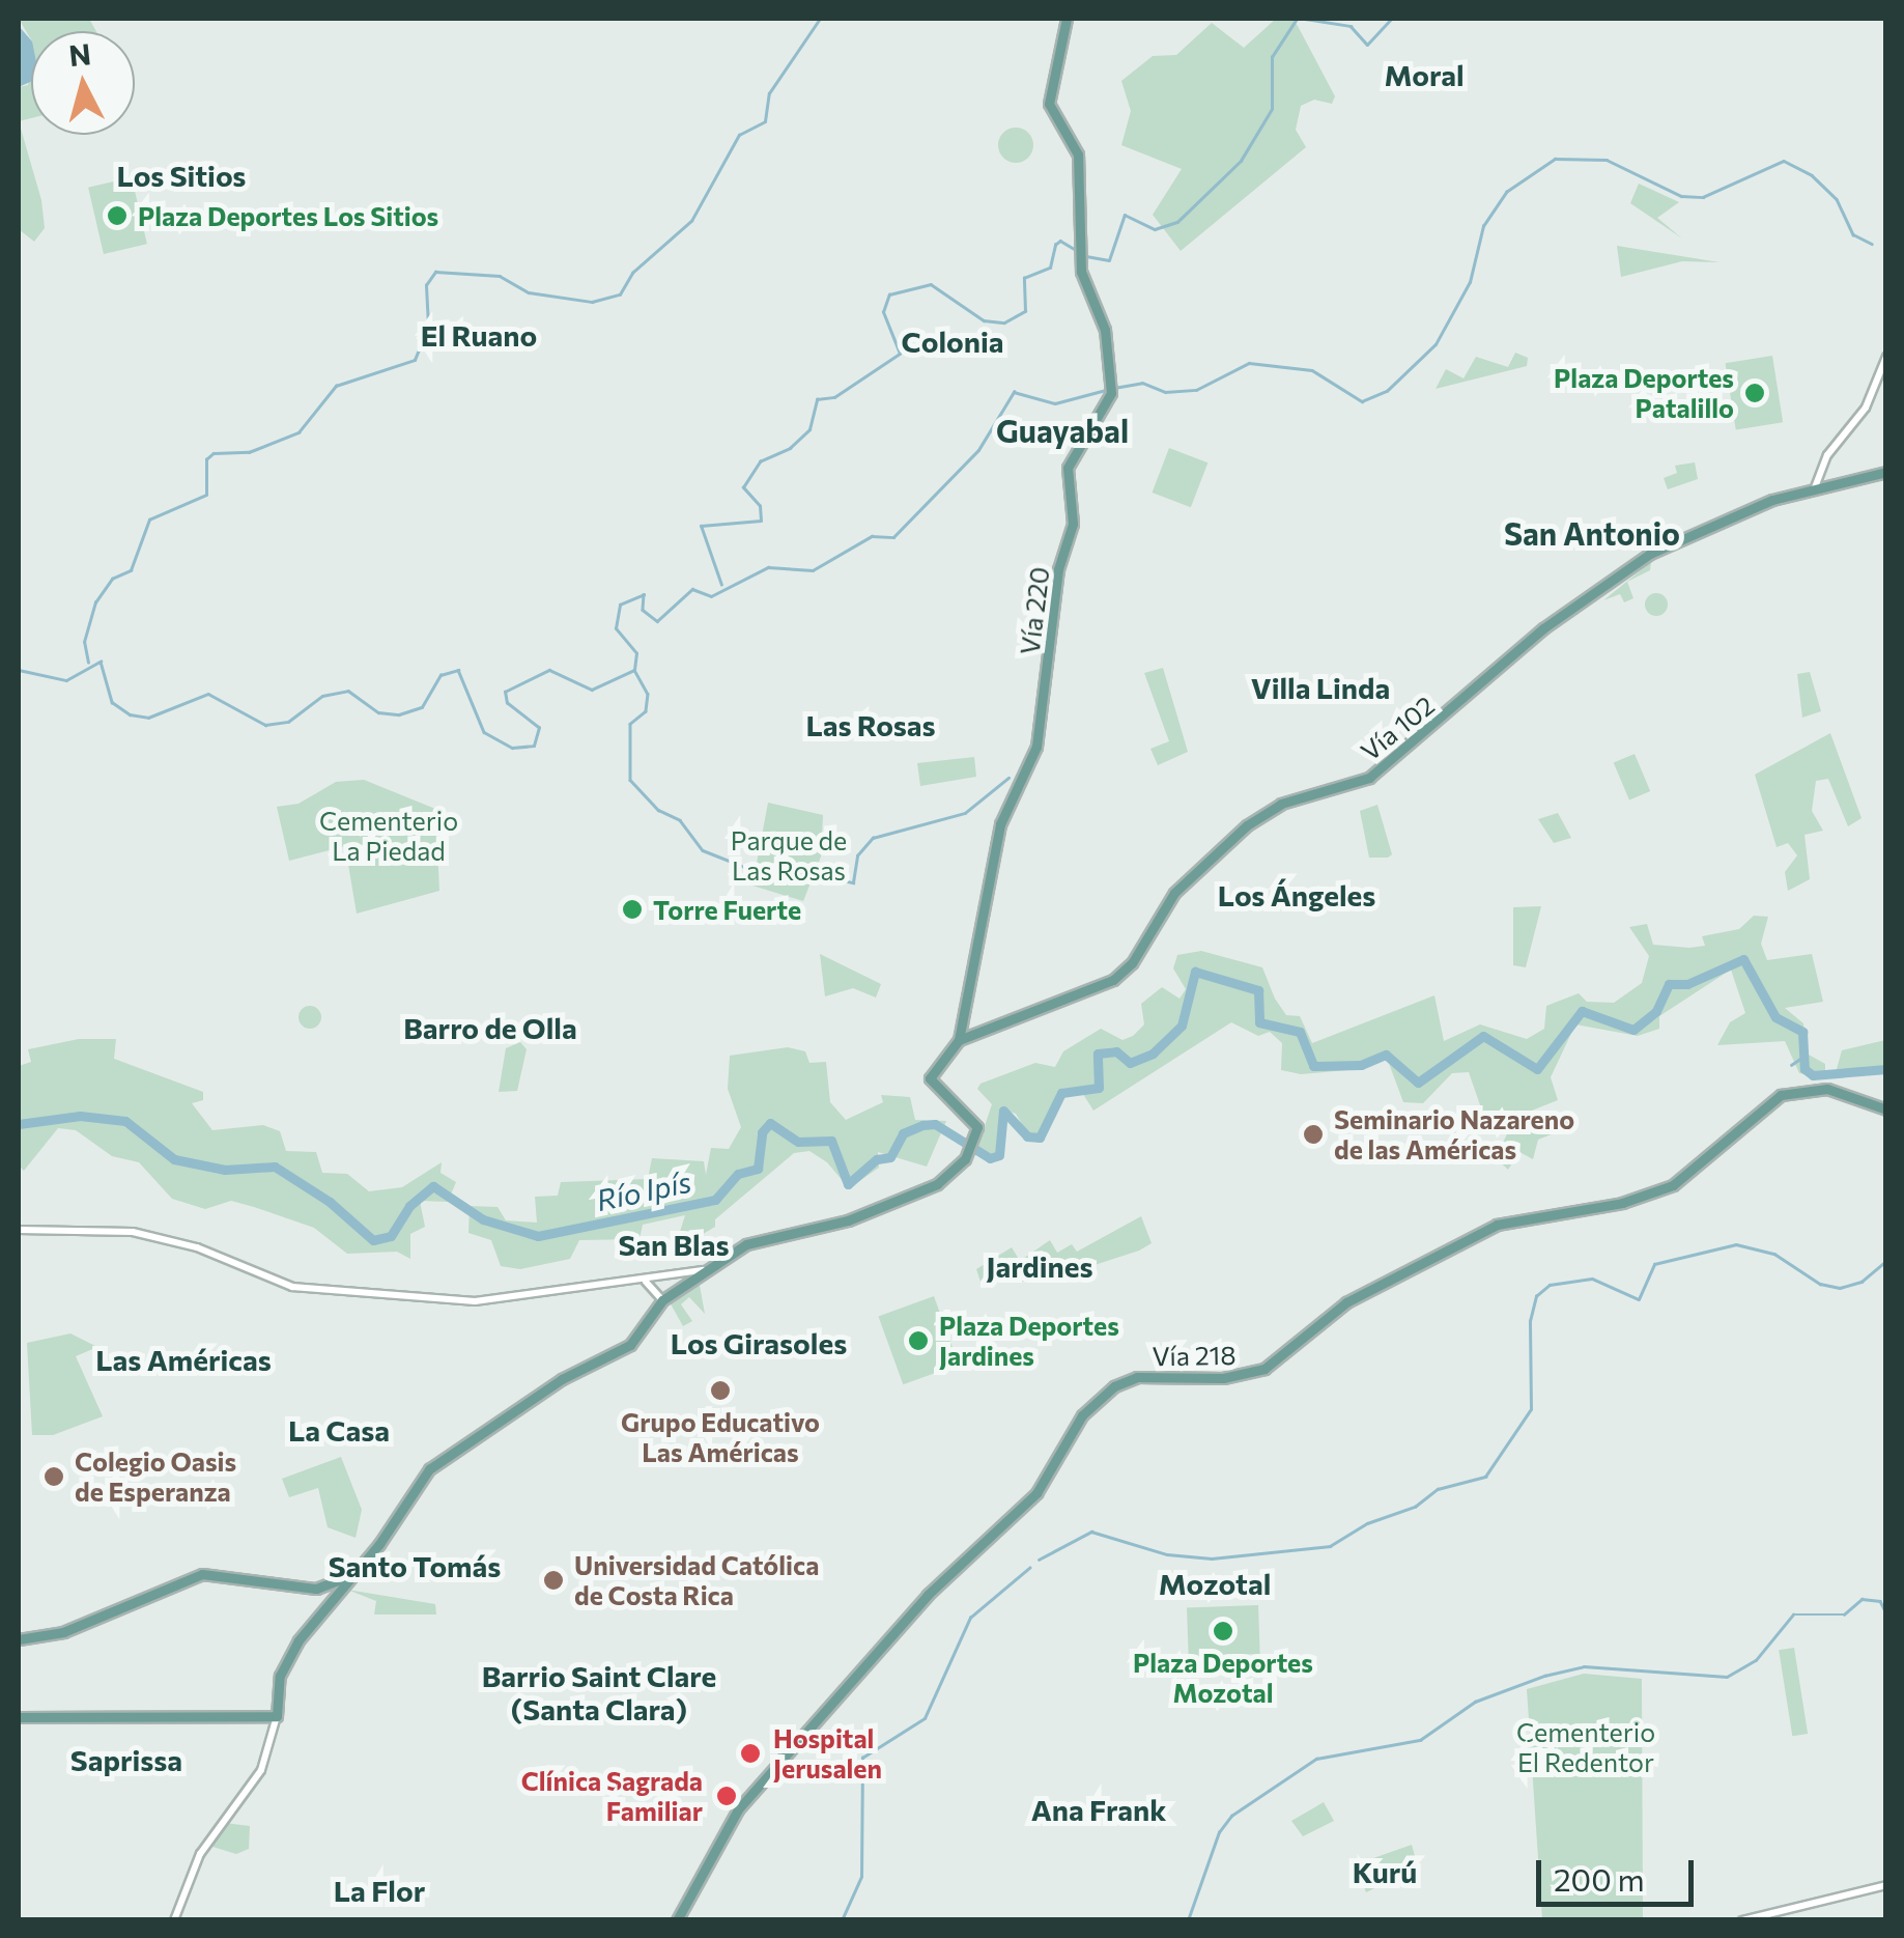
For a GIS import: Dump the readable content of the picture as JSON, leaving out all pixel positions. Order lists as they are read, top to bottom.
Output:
{
  "streets": {
    "main road": ["Vía 220", "Vía 102", "Vía 218"]
  },
  "crossings": [
    ["Vía 220", "Vía 102"]
  ],
  "districts": [
    "Moral",
    "Los Sitios",
    "El Ruano",
    "Colonia",
    "Guayabal",
    "San Antonio",
    "Villa Linda",
    "Las Rosas",
    "Los Ángeles",
    "Barro de Olla",
    "San Blas",
    "Jardines",
    "Los Girasoles",
    "Las Américas",
    "La Casa",
    "Santo Tomás",
    "Mozotal",
    "Barrio Saint Clare (Santa Clara)",
    "Saprissa",
    "Ana Frank",
    "Kurú",
    "La Flor"
  ],
  "water": ["Río Ipís"],
  "parks": ["Cementerio La Piedad", "Parque de Las Rosas", "Cementerio El Redentor"],
  "places": [
    "Plaza Deportes Los Sitios",
    "Plaza Deportes Patalillo",
    "Torre Fuerte",
    "Seminario Nazareno de las Américas",
    "Plaza Deportes Jardines",
    "Grupo Educativo Las Américas",
    "Colegio Oasis de Esperanza",
    "Universidad Católica de Costa Rica",
    "Plaza Deportes Mozotal",
    "Hospital Jerusalen",
    "Clínica Sagrada Familiar"
  ],
  "scale_bar": "200 m",
  "north": "top"
}
